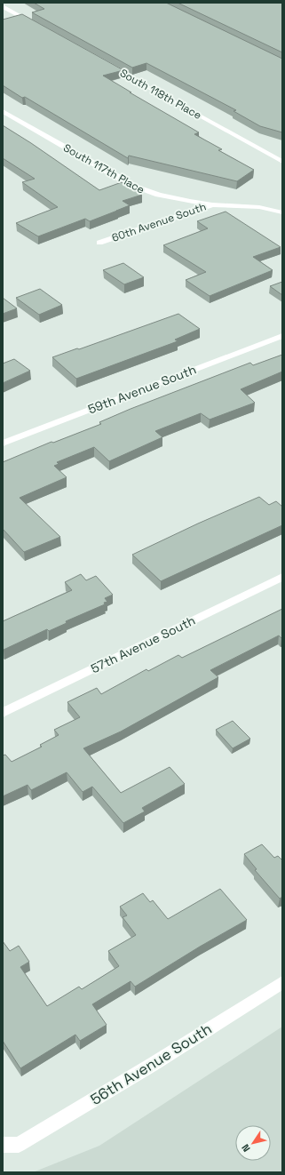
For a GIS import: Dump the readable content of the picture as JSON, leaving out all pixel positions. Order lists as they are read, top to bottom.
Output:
{
  "streets": {
    "street": [
      "South 118th Place",
      "South 117th Place",
      "60th Avenue South",
      "59th Avenue South",
      "57th Avenue South",
      "56th Avenue South"
    ]
  },
  "crossings": [
    ["South 117th Place", "60th Avenue South"]
  ],
  "north": "bottom left"
}
